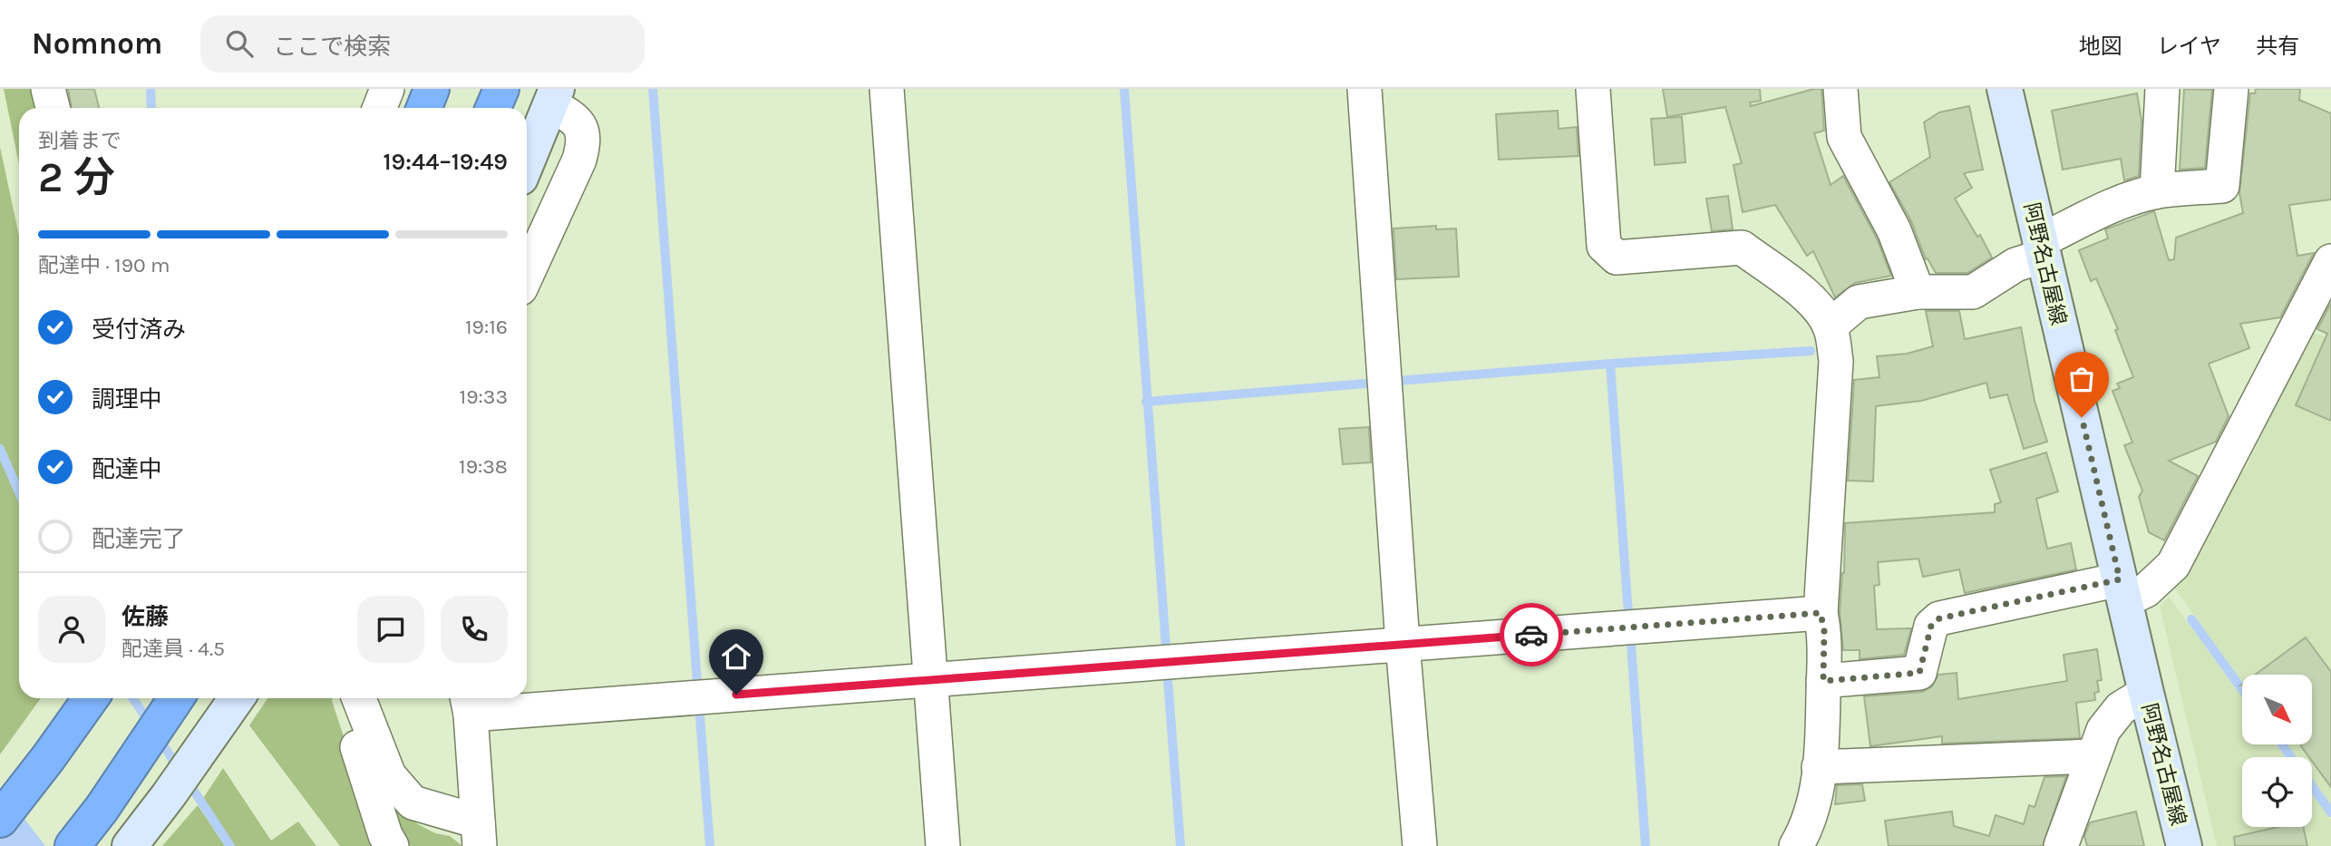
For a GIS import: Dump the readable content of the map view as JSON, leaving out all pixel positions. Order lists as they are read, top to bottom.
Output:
{
  "streets": {
    "main road": ["阿野名古屋線"]
  },
  "north": "bottom right",
  "page": {
    "header": "Nomnom",
    "search": "ここで検索",
    "nav": ["地図", "レイヤ", "共有"],
    "heading": ["2 分", "到着まで", "19:44–19:49"],
    "panel": ["佐藤", "配達員 · 4.5"],
    "bar": "配達中 · 190 m",
    "list": [
      ["受付済み", "19:16"],
      ["調理中", "19:33"],
      ["配達中", "19:38"],
      "配達完了"
    ]
  }
}
